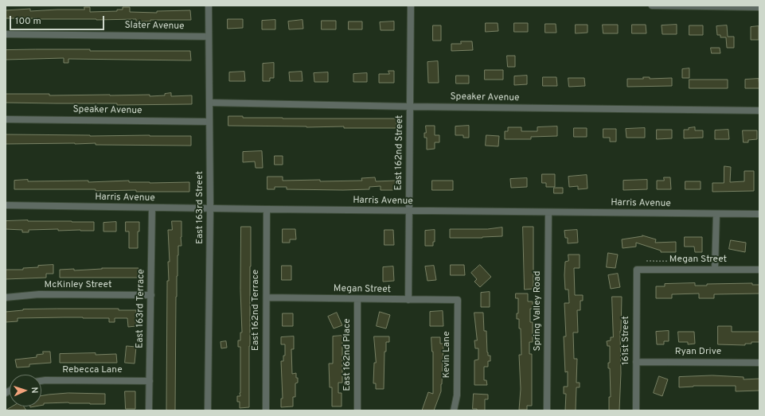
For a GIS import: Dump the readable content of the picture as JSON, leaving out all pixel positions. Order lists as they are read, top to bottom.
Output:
{
  "streets": {
    "street": [
      "Slater Avenue",
      "Speaker Avenue",
      "East 162nd Street",
      "Harris Avenue",
      "East 163rd Street",
      "Megan Street",
      "McKinley Street",
      "East 163rd Terrace",
      "East 162nd Terrace",
      "Spring Valley Road",
      "161st Street",
      "Ryan Drive",
      "East 162nd Place",
      "Kevin Lane",
      "Rebecca Lane"
    ]
  },
  "crossings": [
    ["Slater Avenue", "East 163rd Street"],
    ["Speaker Avenue", "East 162nd Street"],
    ["Speaker Avenue", "East 163rd Street"],
    ["East 162nd Street", "Harris Avenue"],
    ["East 162nd Street", "Megan Street"],
    ["Harris Avenue", "East 163rd Street"],
    ["Harris Avenue", "East 163rd Terrace"],
    ["Harris Avenue", "East 162nd Terrace"],
    ["Harris Avenue", "Spring Valley Road"],
    ["Megan Street", "East 162nd Terrace"],
    ["Megan Street", "161st Street"],
    ["Megan Street", "East 162nd Place"],
    ["Megan Street", "Kevin Lane"],
    ["McKinley Street", "East 163rd Terrace"],
    ["East 163rd Terrace", "Rebecca Lane"],
    ["161st Street", "Ryan Drive"]
  ],
  "scale_bar": "100 m",
  "north": "right"
}
